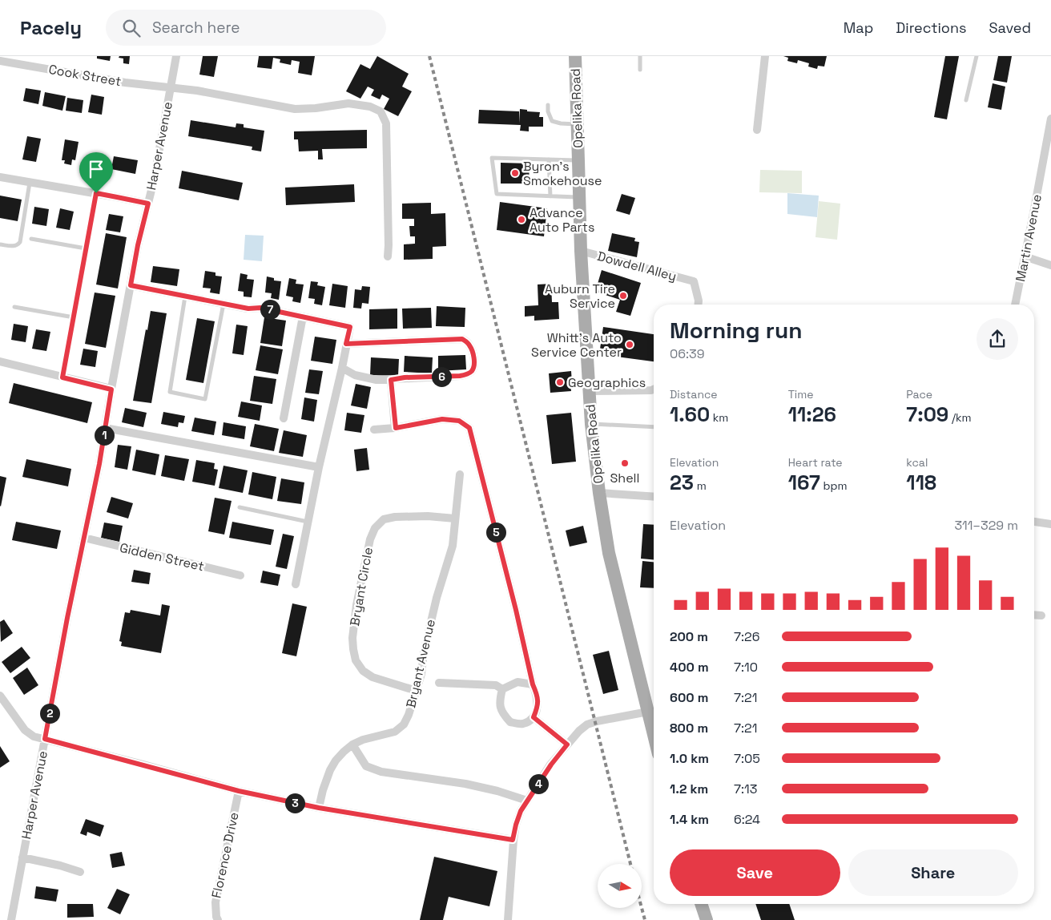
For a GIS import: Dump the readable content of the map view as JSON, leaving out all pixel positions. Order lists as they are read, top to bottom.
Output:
{
  "streets": {
    "main road": ["Opelika Road"],
    "street": [
      "Cook Street",
      "Harper Avenue",
      "Martin Avenue",
      "Dowdell Alley",
      "Gidden Street",
      "Bryant Circle",
      "Bryant Avenue",
      "Florence Drive"
    ]
  },
  "crossings": [
    ["Cook Street", "Harper Avenue"],
    ["Opelika Road", "Dowdell Alley"],
    ["Harper Avenue", "Gidden Street"],
    ["Bryant Circle", "Bryant Avenue"]
  ],
  "places": [
    "Byron's Smokehouse",
    "Advance Auto Parts",
    "Auburn Tire Service",
    "Whitt's Auto Service Center",
    "Geographics",
    "Shell"
  ],
  "north": "right",
  "page": {
    "header": "Pacely",
    "search": "Search here",
    "nav": ["Map", "Directions", "Saved"],
    "pins": [
      "7",
      "6",
      "1",
      "5",
      "2",
      "4",
      "3"
    ],
    "heading": ["Morning run", "06:39"],
    "stats": [
      ["Distance", "1.60 km"],
      ["Time", "11:26"],
      ["Pace", "7:09 /km"],
      ["Elevation", "23 m"],
      ["Heart rate", "167 bpm"],
      ["kcal", "118"]
    ],
    "chart": ["Elevation", "311–329 m"],
    "list": [
      {
        "name": "200 m",
        "note": "7:26"
      },
      {
        "name": "400 m",
        "note": "7:10"
      },
      {
        "name": "600 m",
        "note": "7:21"
      },
      {
        "name": "800 m",
        "note": "7:21"
      },
      {
        "name": "1.0 km",
        "note": "7:05"
      },
      {
        "name": "1.2 km",
        "note": "7:13"
      },
      {
        "name": "1.4 km",
        "note": "6:24"
      }
    ],
    "buttons": ["Save", "Share"]
  }
}
